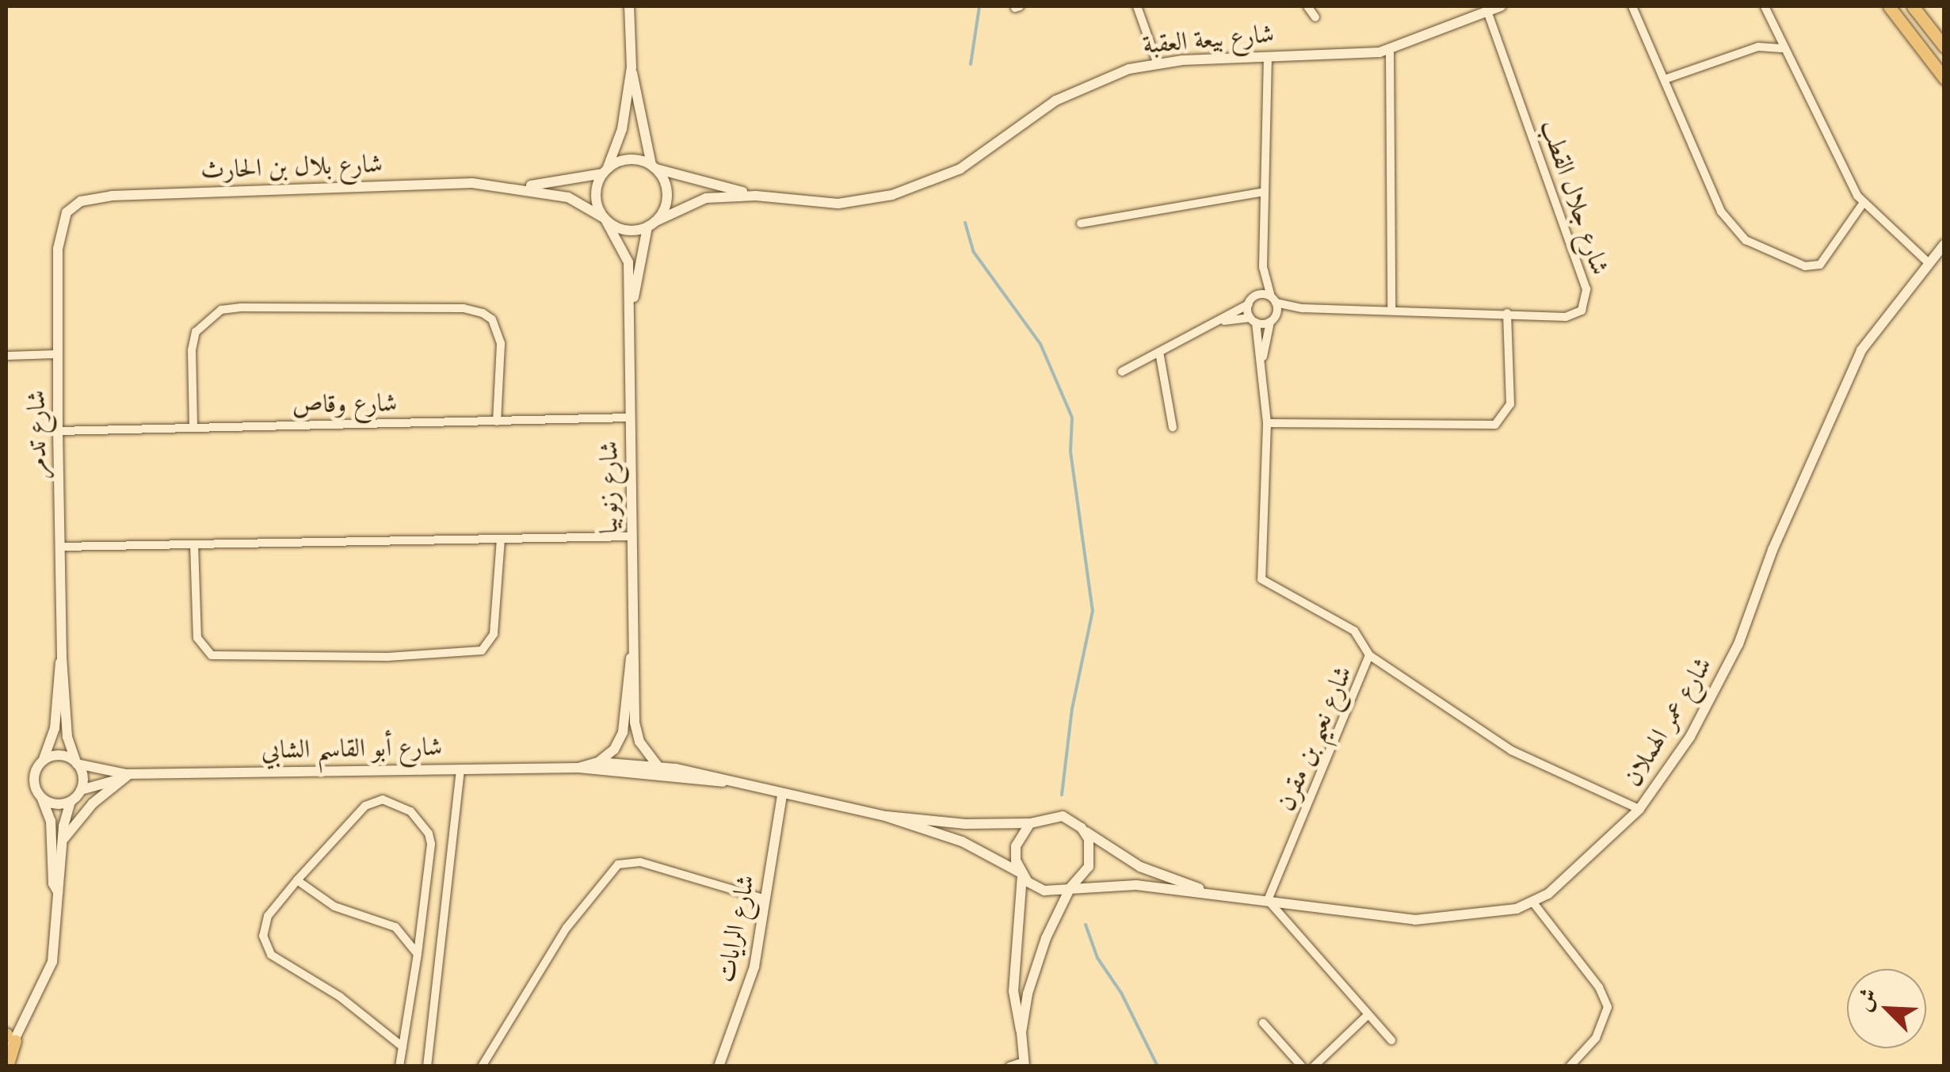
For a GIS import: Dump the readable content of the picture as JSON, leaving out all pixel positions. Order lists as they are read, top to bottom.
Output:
{
  "streets": {
    "street": [
      "شارع بيعة العقبة",
      "شارع بلال بن الحارث",
      "شارع جلال القطب",
      "شارع وقاص",
      "شارع تدمر",
      "شارع زنوبيا",
      "شارع عمر الهملان",
      "شارع نعيم بن مقرن",
      "شارع أبو القاسم الشابي",
      "شارع الرايات"
    ]
  },
  "crossings": [
    ["شارع بيعة العقبة", "شارع بلال بن الحارث"],
    ["شارع بيعة العقبة", "شارع جلال القطب"],
    ["شارع بيعة العقبة", "شارع زنوبيا"],
    ["شارع بلال بن الحارث", "شارع تدمر"],
    ["شارع بلال بن الحارث", "شارع زنوبيا"],
    ["شارع جلال القطب", "شارع نعيم بن مقرن"],
    ["شارع وقاص", "شارع تدمر"],
    ["شارع وقاص", "شارع زنوبيا"],
    ["شارع تدمر", "شارع أبو القاسم الشابي"],
    ["شارع زنوبيا", "شارع أبو القاسم الشابي"],
    ["شارع عمر الهملان", "شارع نعيم بن مقرن"],
    ["شارع عمر الهملان", "شارع أبو القاسم الشابي"],
    ["شارع أبو القاسم الشابي", "شارع الرايات"]
  ],
  "north": "top left"
}
